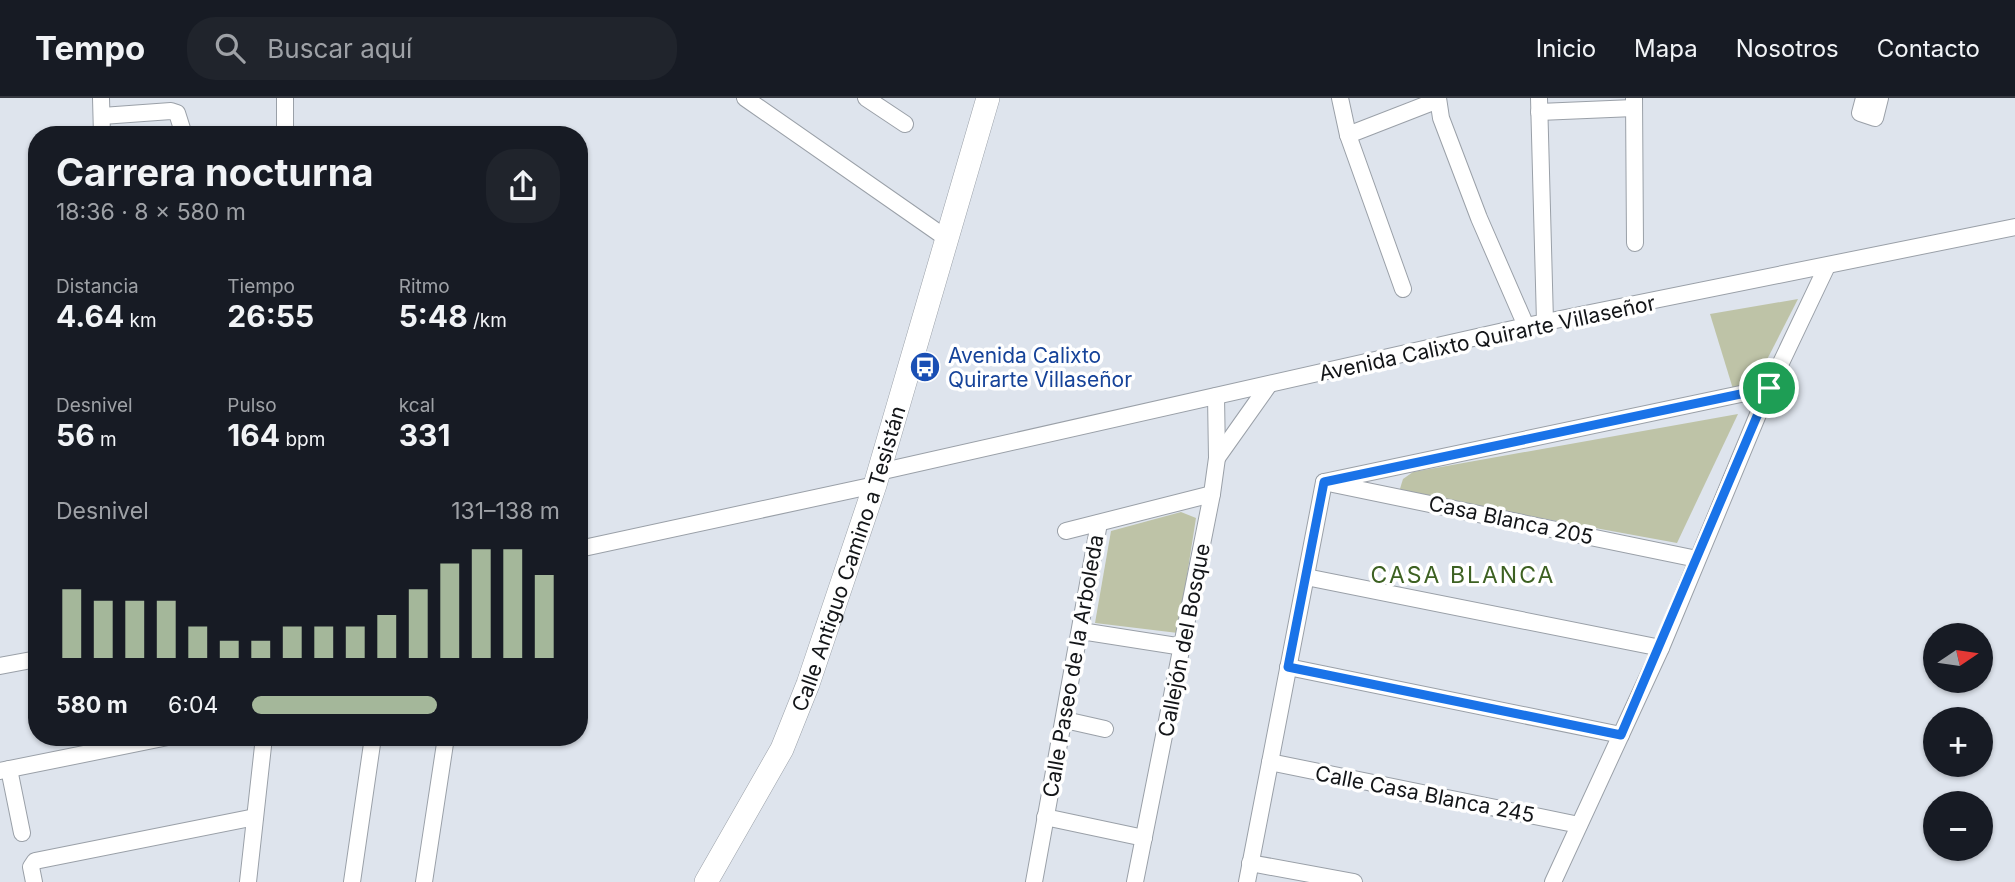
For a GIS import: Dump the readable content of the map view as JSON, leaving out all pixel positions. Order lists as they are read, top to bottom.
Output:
{
  "streets": {
    "street": [
      "Avenida Calixto Quirarte Villaseñor",
      "Casa Blanca 205",
      "Calle Antiguo Camino a Tesistán",
      "Callejón del Bosque",
      "Calle Paseo de la Arboleda",
      "Calle Casa Blanca 245"
    ]
  },
  "crossings": [
    ["Avenida Calixto Quirarte Villaseñor", "Calle Antiguo Camino a Tesistán"],
    ["Avenida Calixto Quirarte Villaseñor", "Callejón del Bosque"],
    ["Callejón del Bosque", "Calle Paseo de la Arboleda"]
  ],
  "districts": ["CASA BLANCA"],
  "places": {
    "bus stop": ["Avenida Calixto Quirarte Villaseñor"]
  },
  "north": "right",
  "page": {
    "header": "Tempo",
    "search": "Buscar aquí",
    "nav": [
      "Inicio",
      "Mapa",
      "Nosotros",
      "Contacto"
    ],
    "heading": ["Carrera nocturna", "18:36 · 8 × 580 m"],
    "stats": [
      ["Distancia", "4.64 km"],
      ["Tiempo", "26:55"],
      ["Ritmo", "5:48 /km"],
      ["Desnivel", "56 m"],
      ["Pulso", "164 bpm"],
      ["kcal", "331"]
    ],
    "chart": ["Desnivel", "131–138 m"],
    "map_buttons": ["+", "−"],
    "list": [
      {
        "name": "580 m",
        "note": "6:04"
      }
    ]
  }
}
